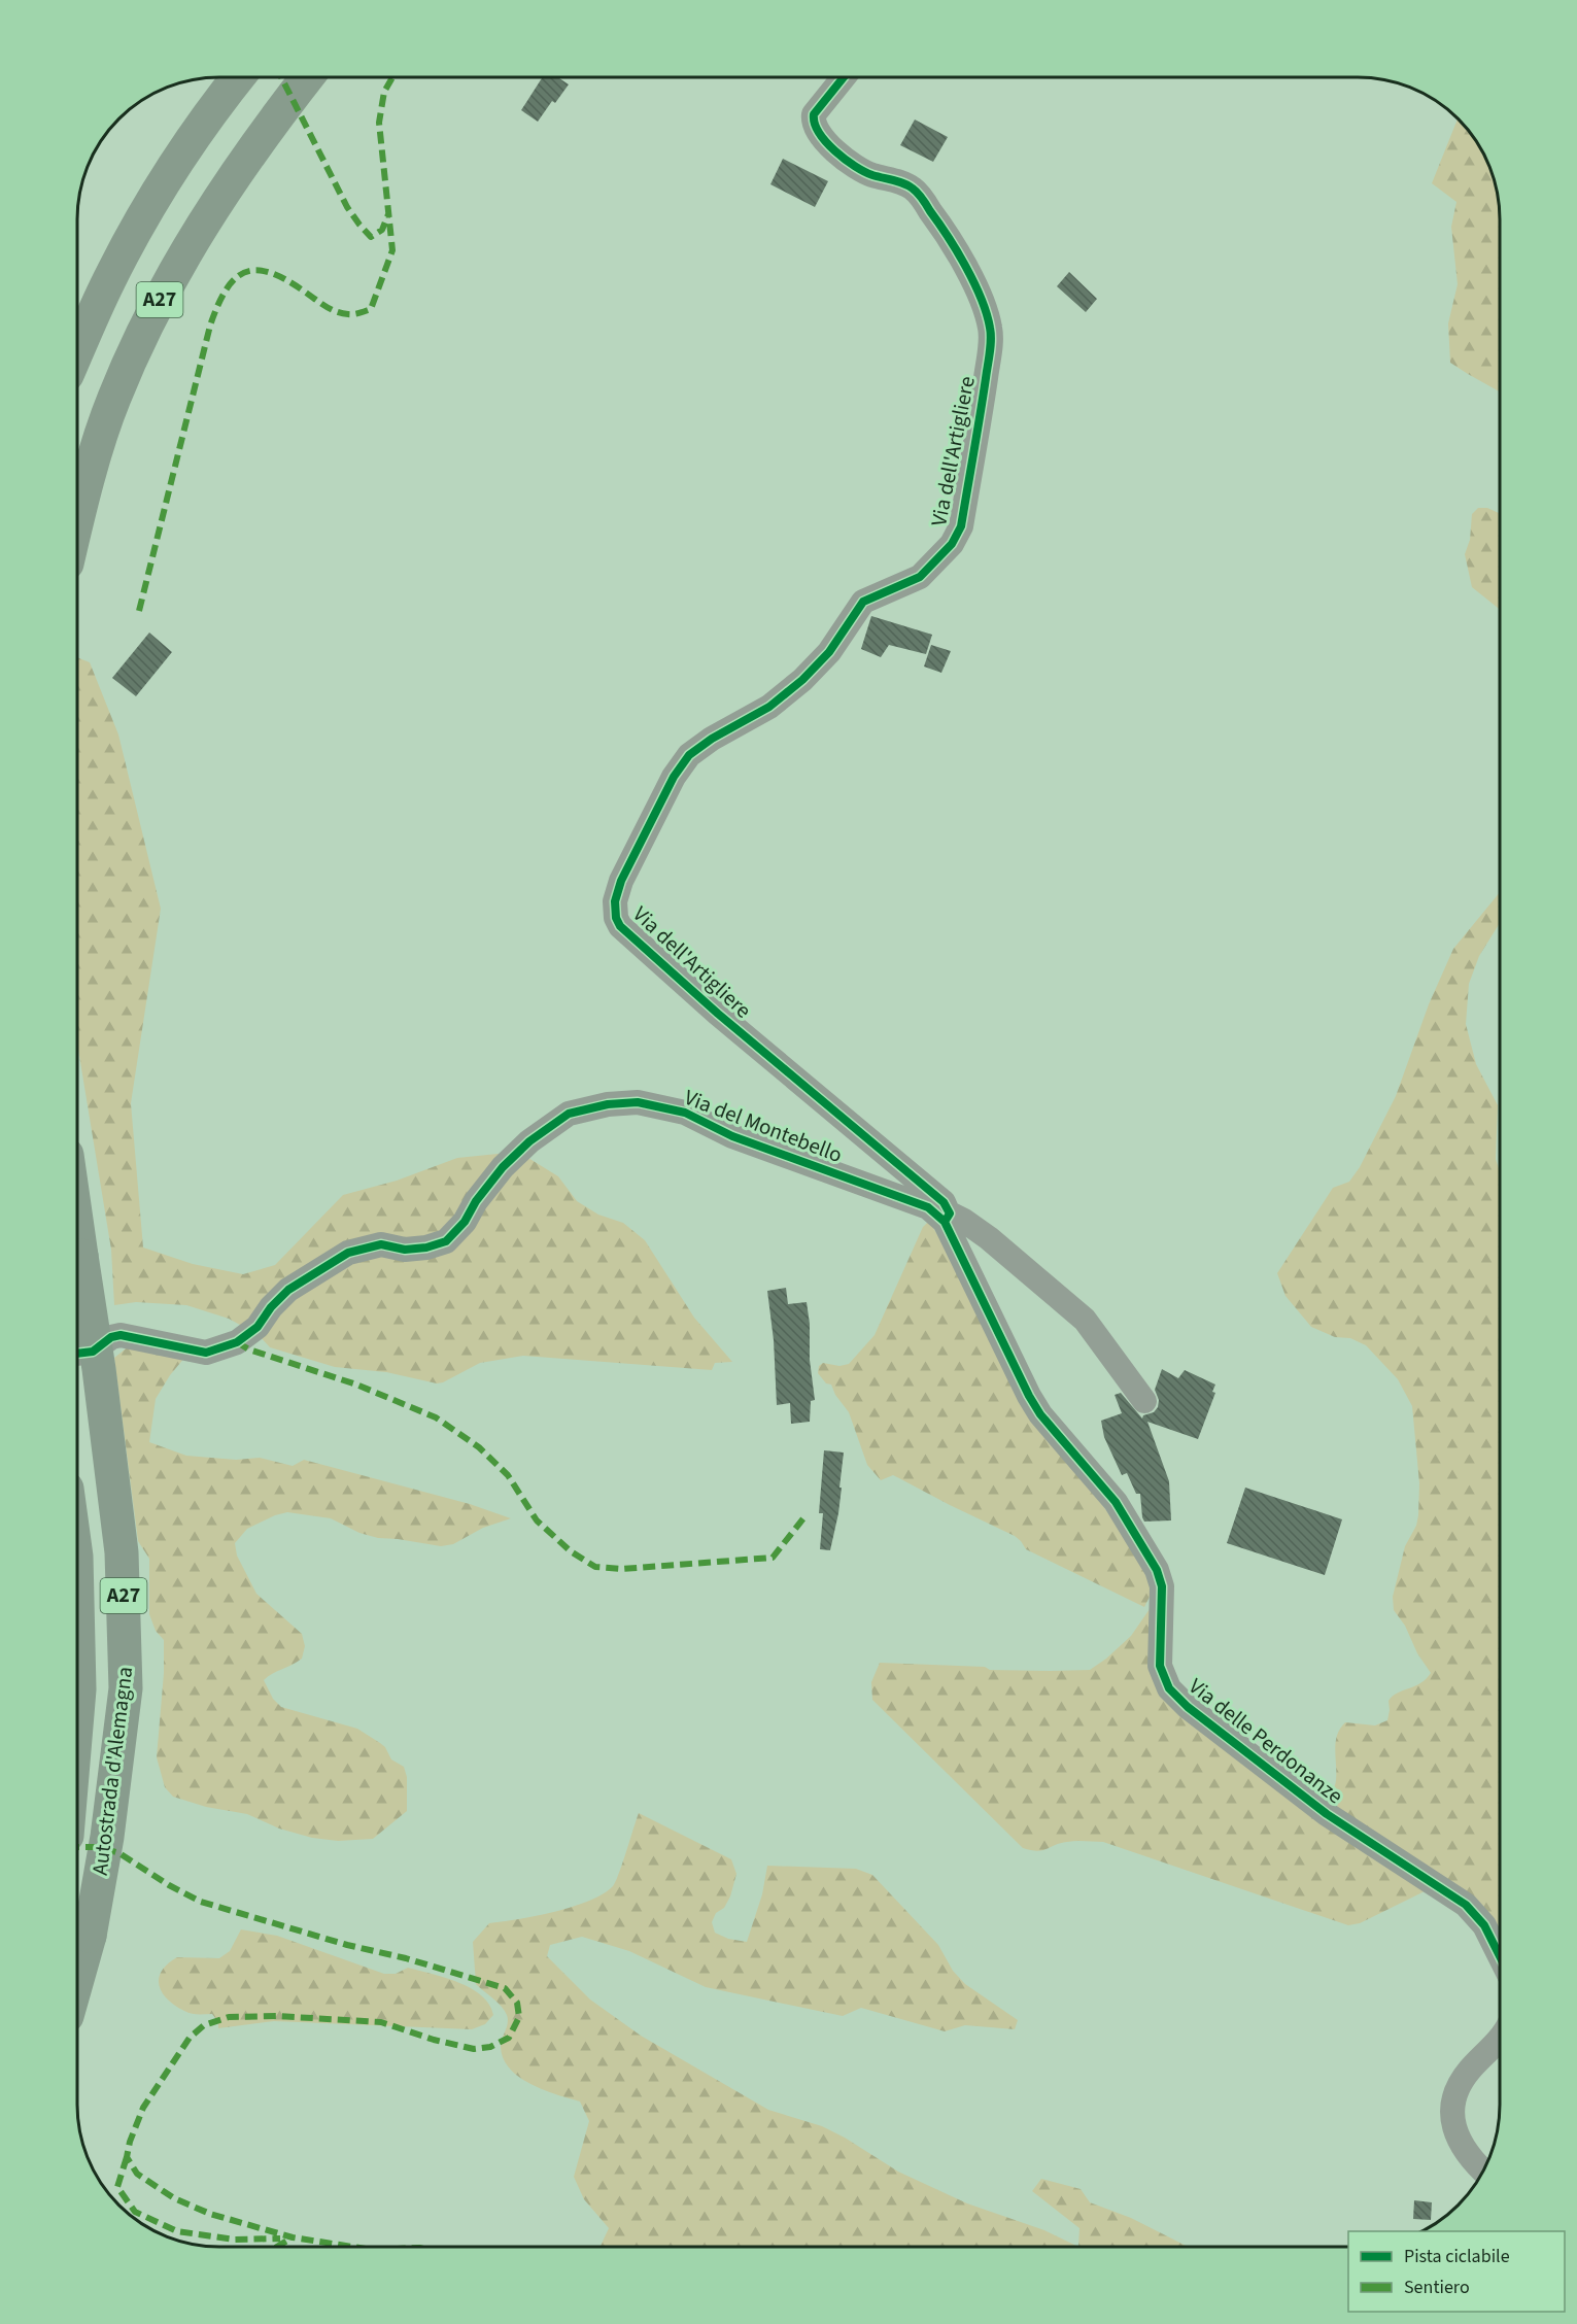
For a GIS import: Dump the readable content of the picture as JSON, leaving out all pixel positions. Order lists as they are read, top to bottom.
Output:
{
  "streets": {
    "highway": ["A27", "Autostrada d'Alemagna"],
    "street": ["Via dell'Artigliere", "Via del Montebello", "Via delle Perdonanze"]
  },
  "crossings": [
    ["Via dell'Artigliere", "Via del Montebello"],
    ["Via dell'Artigliere", "Via delle Perdonanze"],
    ["Via del Montebello", "Via delle Perdonanze"]
  ],
  "legend": ["Pista ciclabile", "Sentiero"]
}
